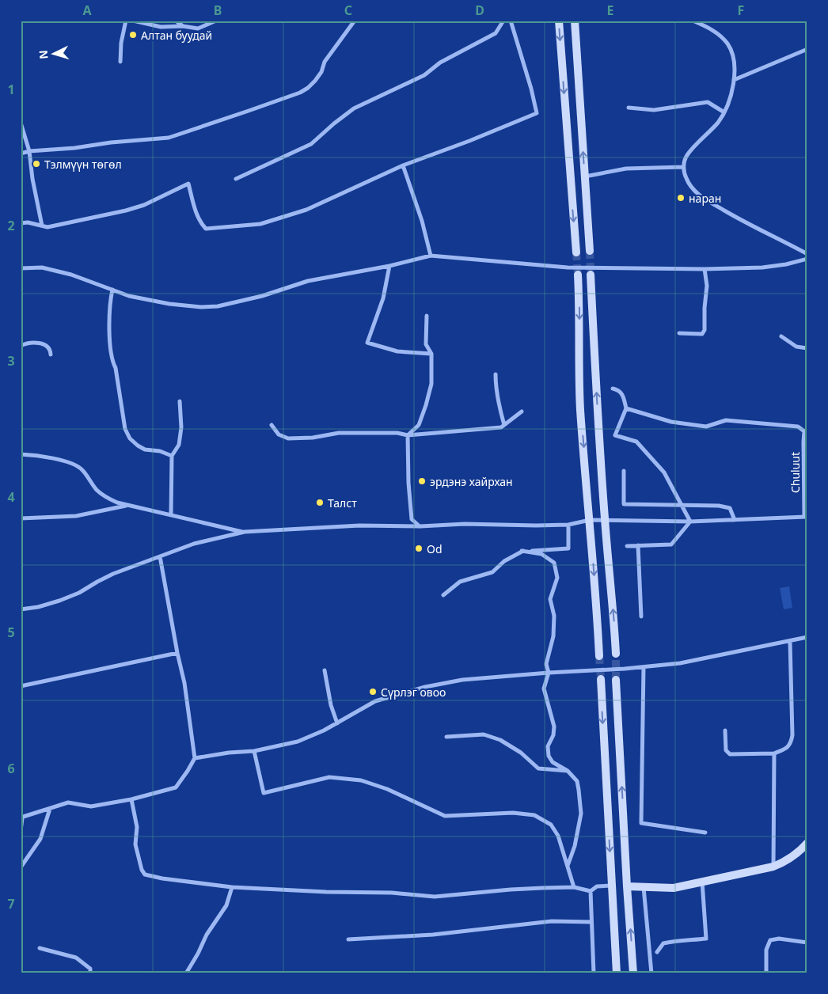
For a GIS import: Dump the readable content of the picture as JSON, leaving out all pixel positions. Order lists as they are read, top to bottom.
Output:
{
  "streets": {
    "street": ["Chuluut"]
  },
  "places": [
    "Алтан буудай",
    "Тэлмүүн төгөл",
    "наран",
    "эрдэнэ хайрхан",
    "Талст",
    "Od",
    "Сүрлэг овоо"
  ],
  "north": "left",
  "grid": {
    "columns": [
      "A",
      "B",
      "C",
      "D",
      "E",
      "F"
    ],
    "rows": [
      "1",
      "2",
      "3",
      "4",
      "5",
      "6",
      "7"
    ]
  }
}
